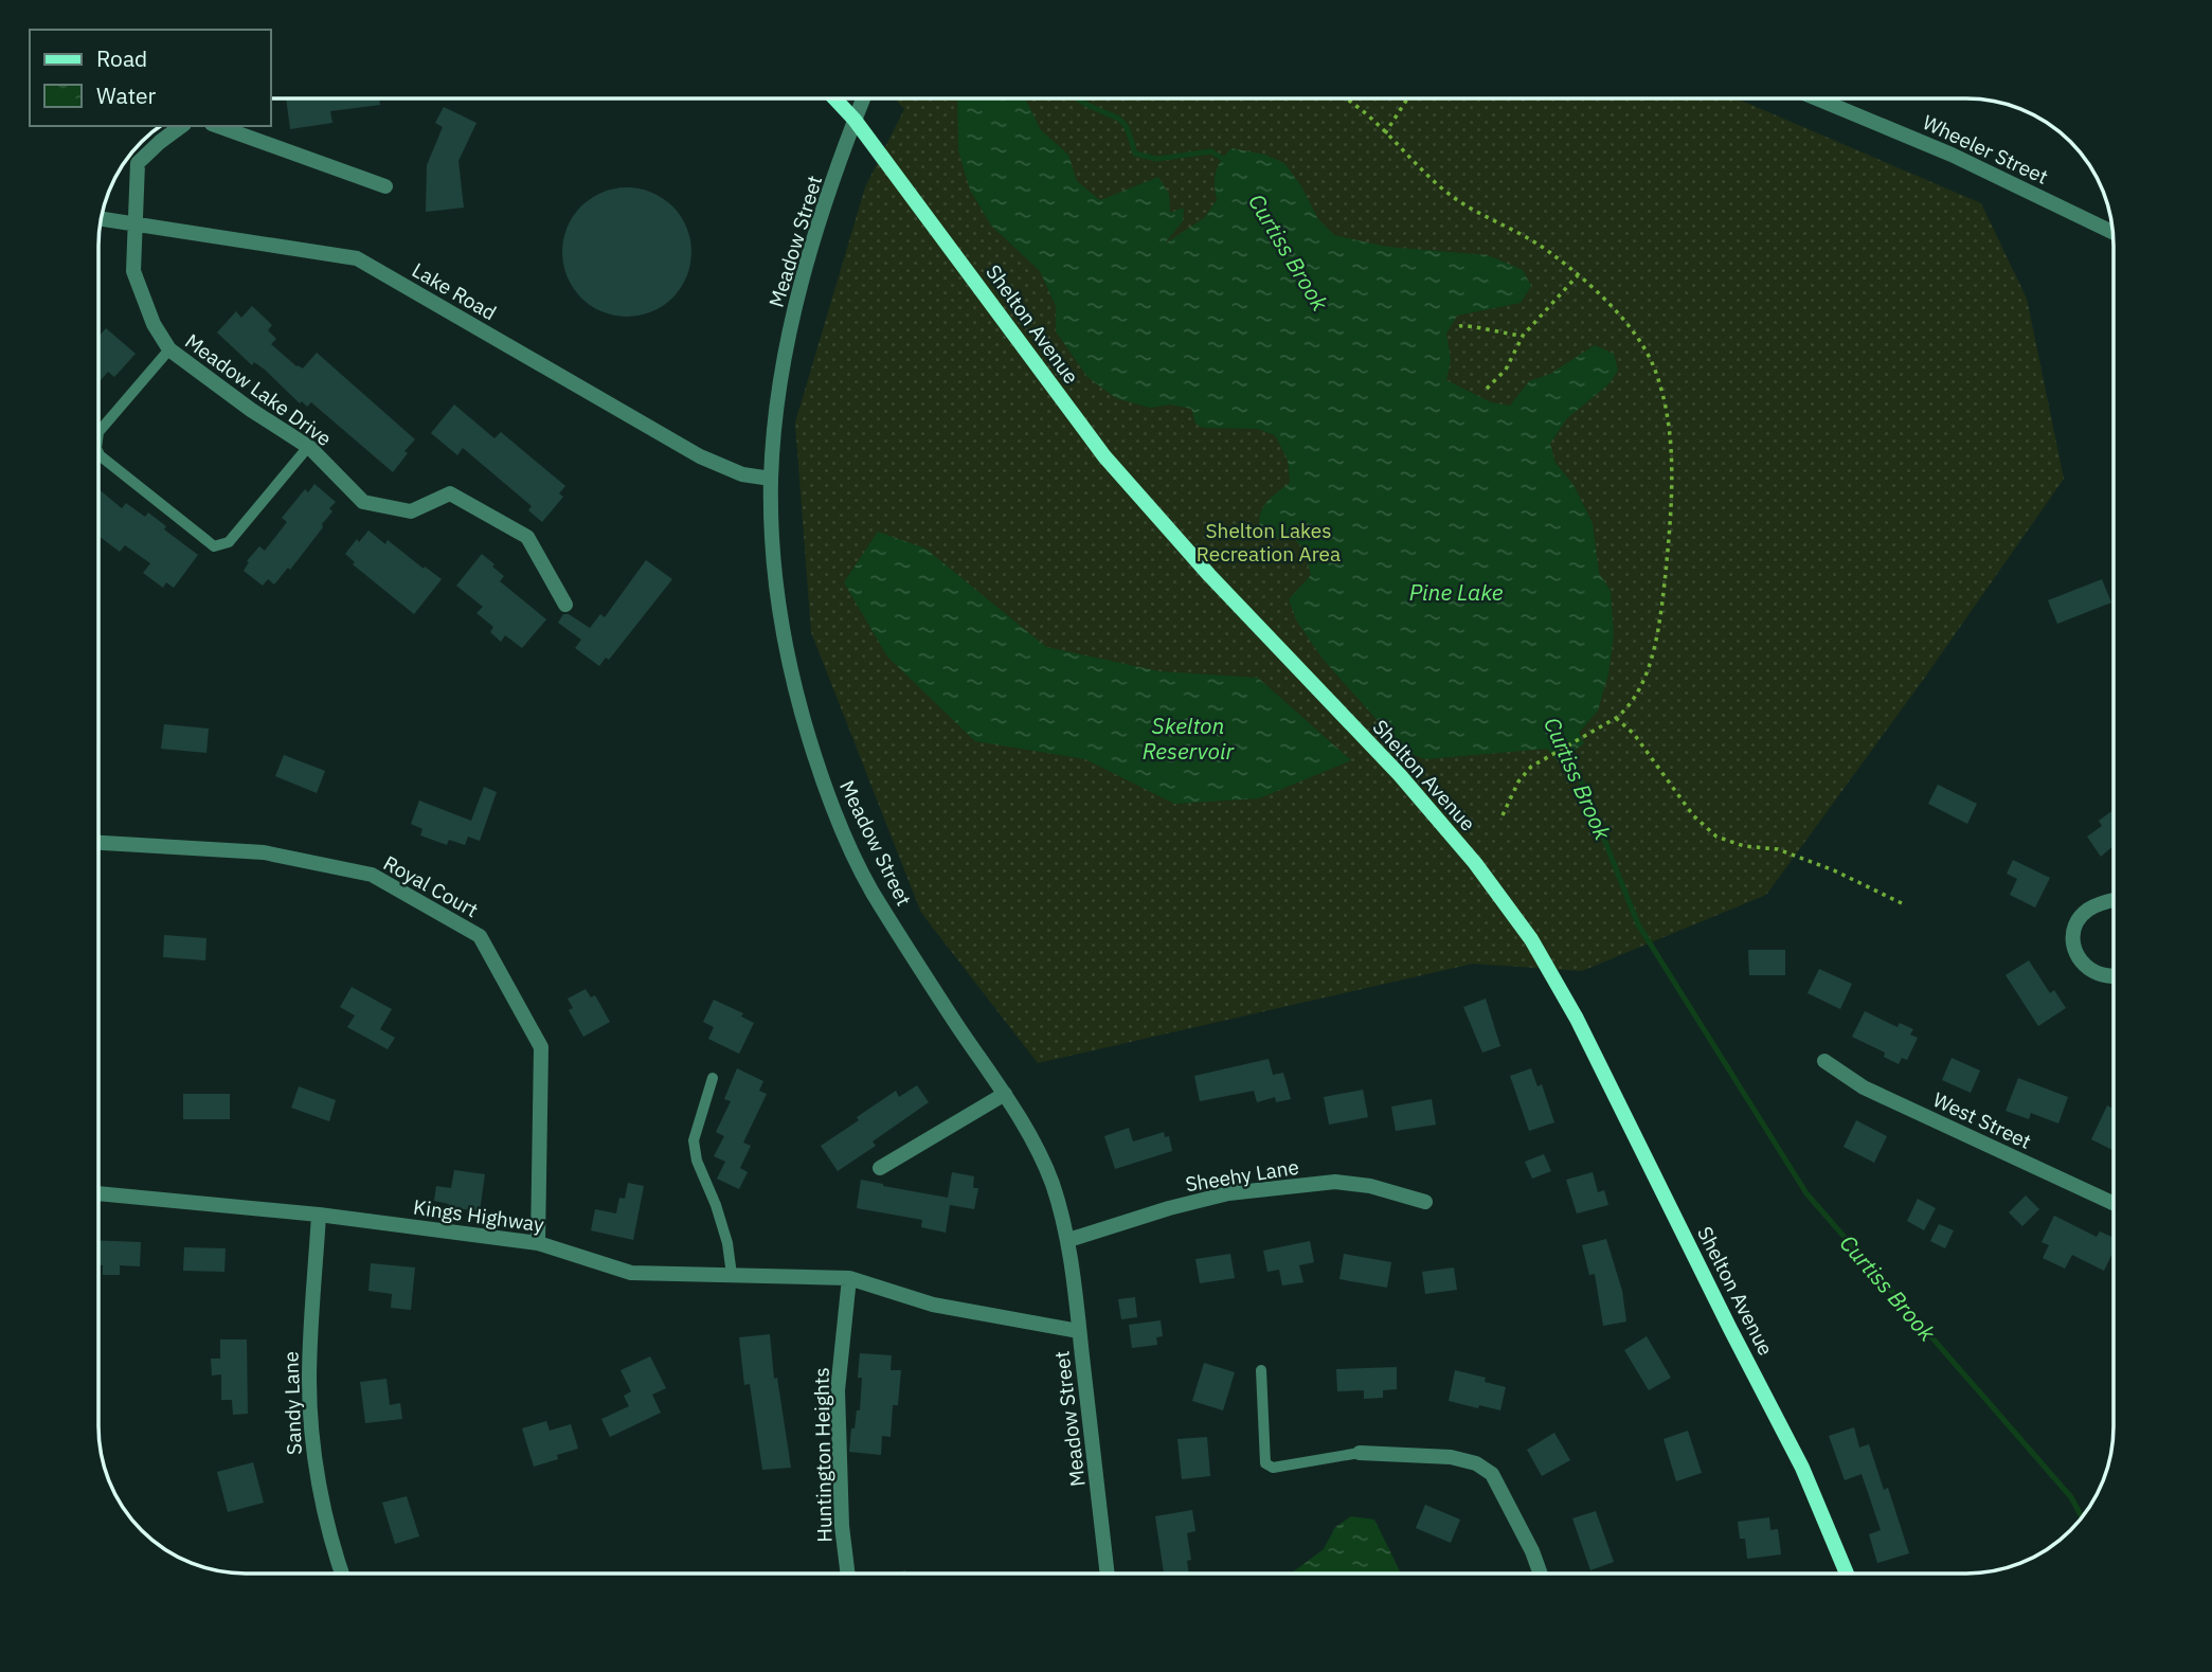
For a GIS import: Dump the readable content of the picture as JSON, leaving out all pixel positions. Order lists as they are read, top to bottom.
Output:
{
  "streets": {
    "main road": ["Shelton Avenue"],
    "street": [
      "Wheeler Street",
      "Meadow Street",
      "Lake Road",
      "Meadow Lake Drive",
      "Royal Court",
      "West Street",
      "Sheehy Lane",
      "Kings Highway",
      "Sandy Lane",
      "Huntington Heights"
    ]
  },
  "crossings": [
    ["Meadow Street", "Lake Road"],
    ["Meadow Street", "Shelton Avenue"],
    ["Meadow Street", "Sheehy Lane"],
    ["Meadow Street", "Kings Highway"],
    ["Lake Road", "Meadow Lake Drive"],
    ["Royal Court", "Kings Highway"],
    ["Kings Highway", "Sandy Lane"],
    ["Kings Highway", "Huntington Heights"]
  ],
  "water": ["Curtiss Brook", "Pine Lake", "Skelton Reservoir"],
  "parks": ["Shelton Lakes Recreation Area"],
  "legend": ["Road", "Water"]
}
